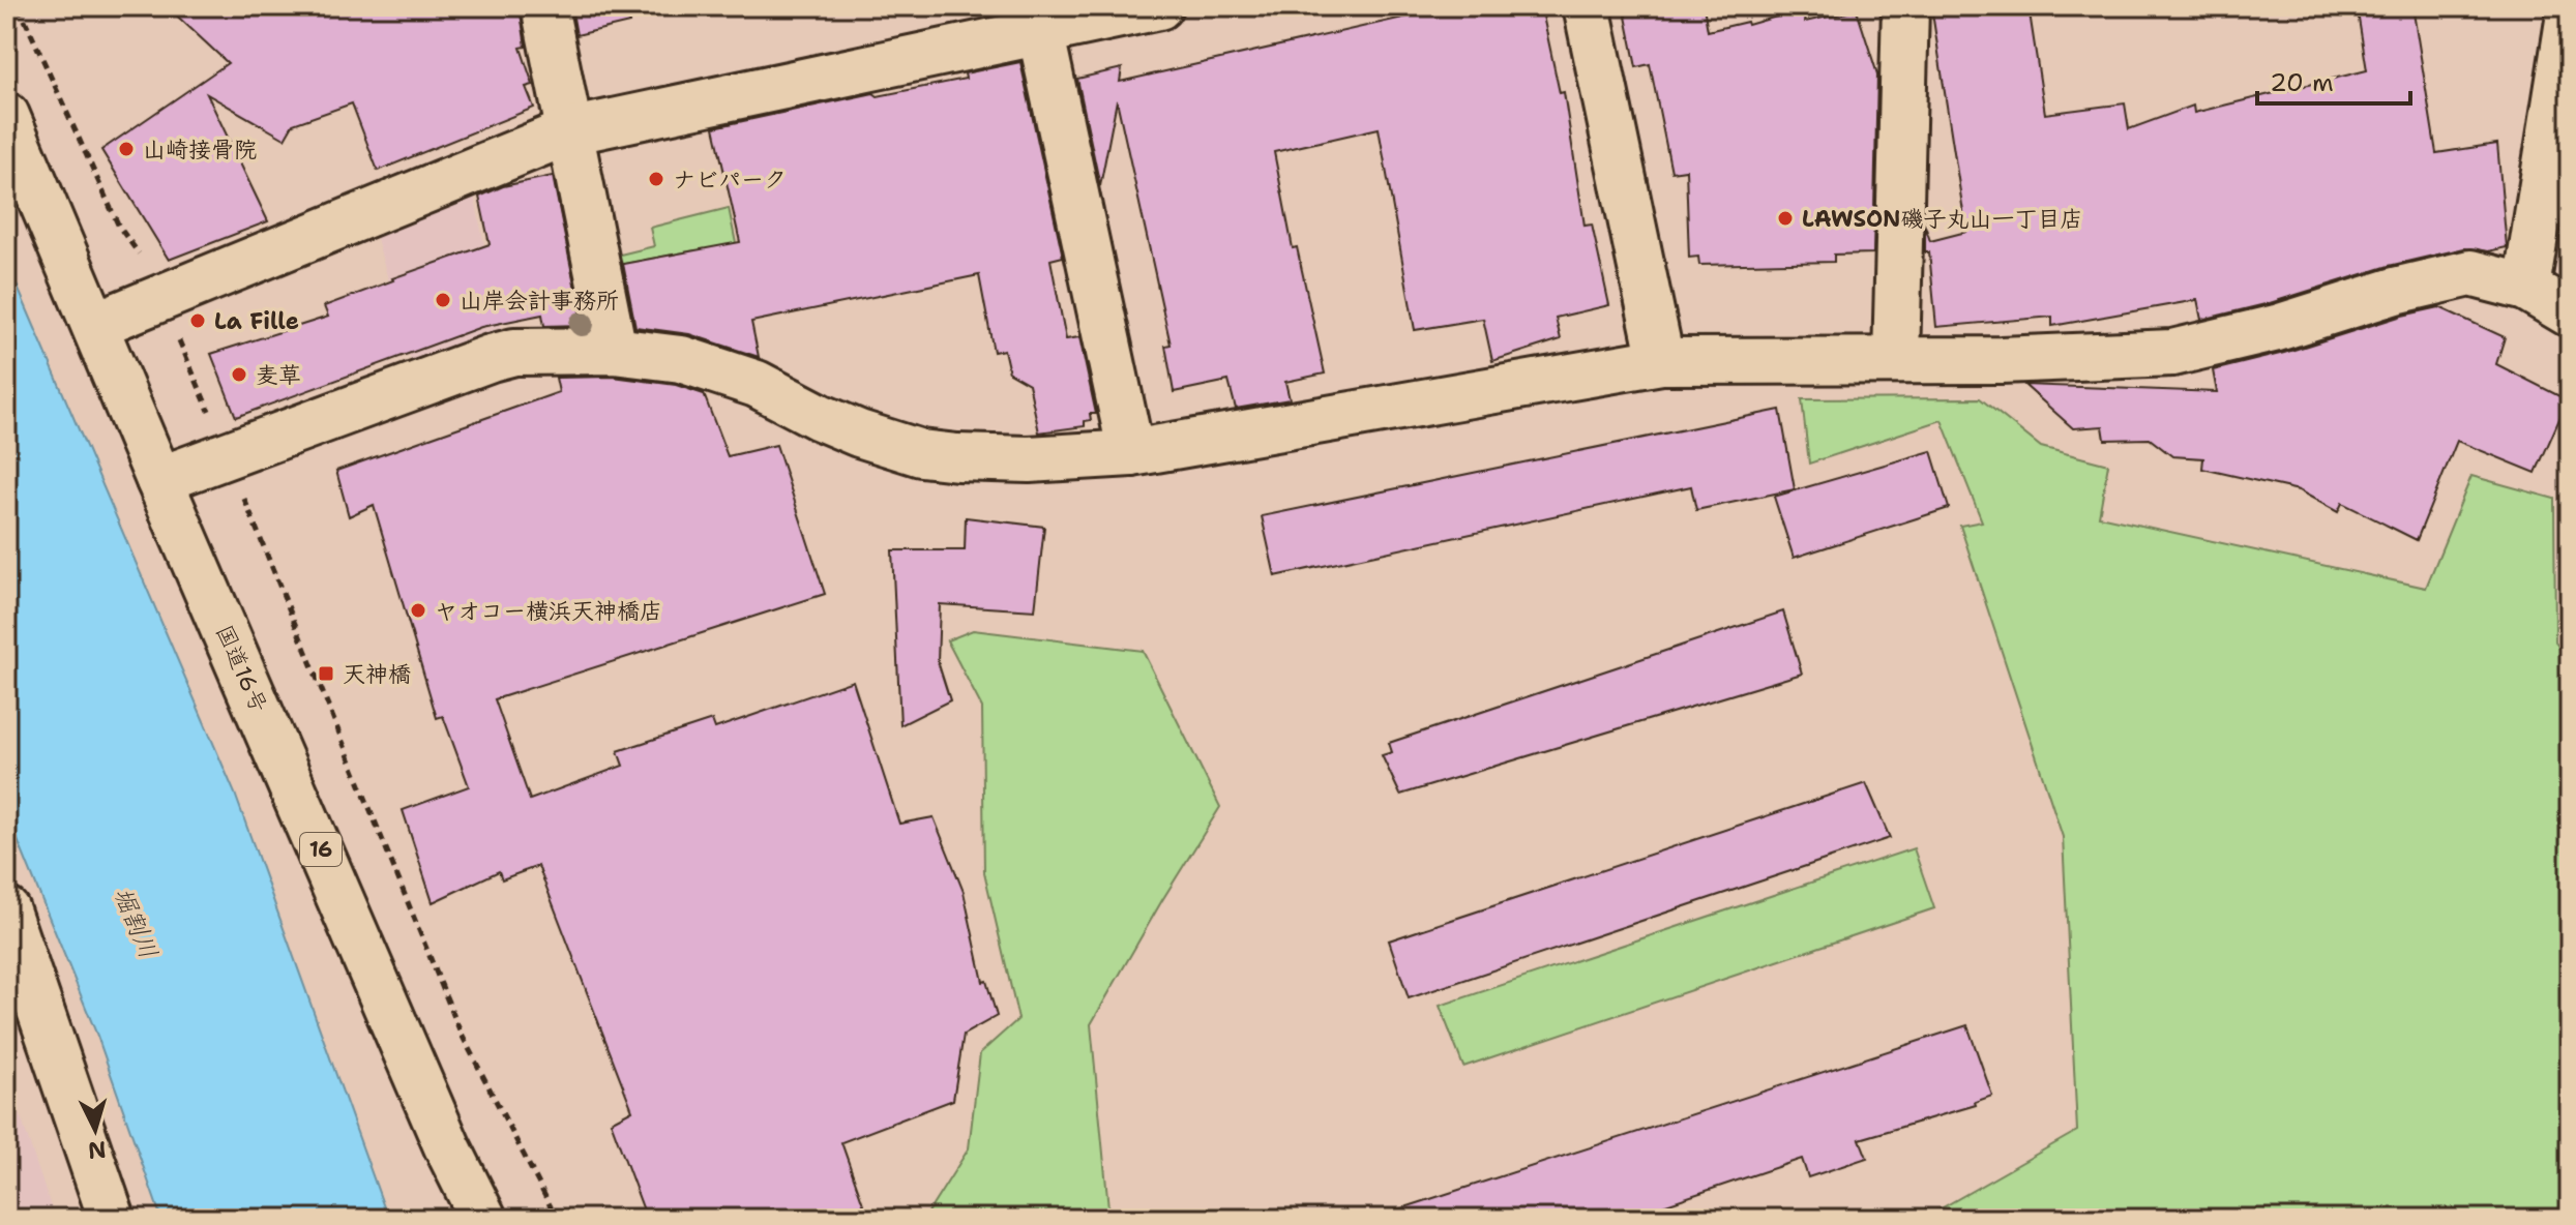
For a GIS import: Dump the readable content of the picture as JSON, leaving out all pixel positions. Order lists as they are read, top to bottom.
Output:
{
  "streets": {
    "main road": ["国道16号", "16"]
  },
  "water": ["堀割川"],
  "places": {
    "other": [
      "山崎接骨院",
      "ナビパーク",
      "LAWSON磯子丸山一丁目店",
      "山岸会計事務所",
      "La Fille",
      "麦草",
      "ヤオコー横浜天神橋店"
    ],
    "transit": ["天神橋"]
  },
  "scale_bar": "20 m",
  "north": "bottom"
}
